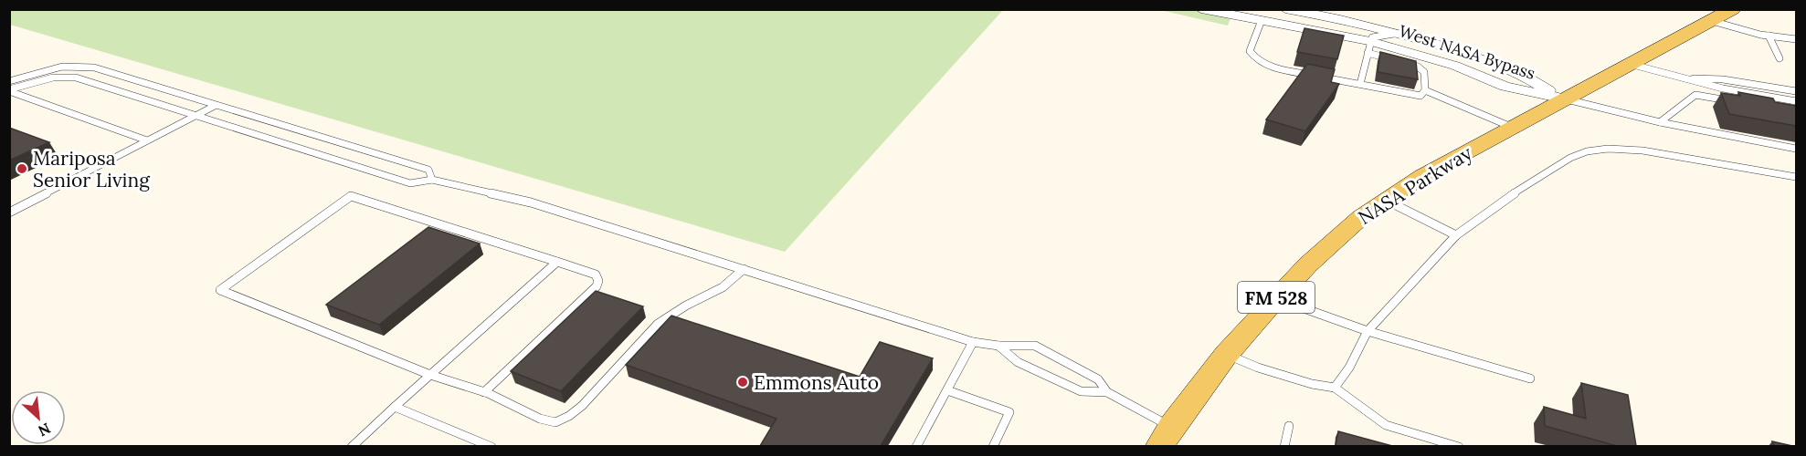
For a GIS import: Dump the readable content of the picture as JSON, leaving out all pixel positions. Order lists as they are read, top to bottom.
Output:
{
  "streets": {
    "main road": ["NASA Parkway", "FM 528"],
    "street": ["West NASA Bypass"]
  },
  "crossings": [
    ["West NASA Bypass", "NASA Parkway"],
    ["West NASA Bypass", "FM 528"],
    ["NASA Parkway", "FM 528"]
  ],
  "places": ["Mariposa Senior Living", "Emmons Auto"],
  "north": "bottom right"
}
